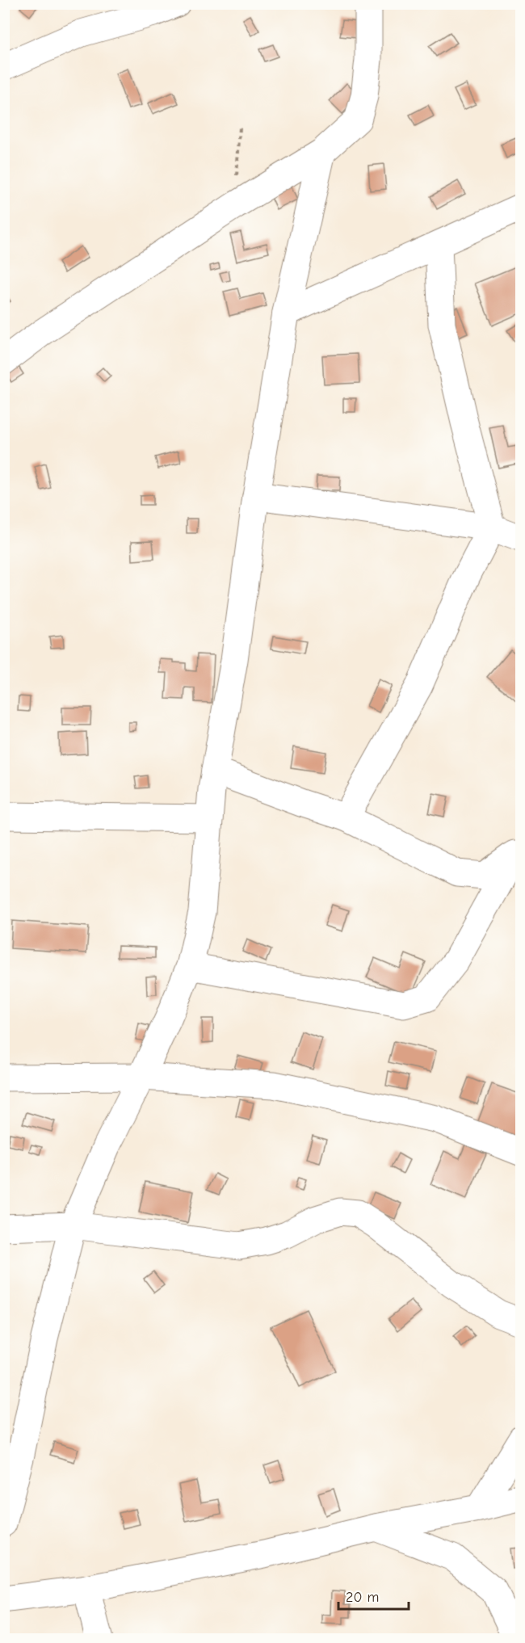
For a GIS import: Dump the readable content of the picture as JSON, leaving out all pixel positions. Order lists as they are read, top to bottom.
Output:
{
  "scale_bar": "20 m"
}
